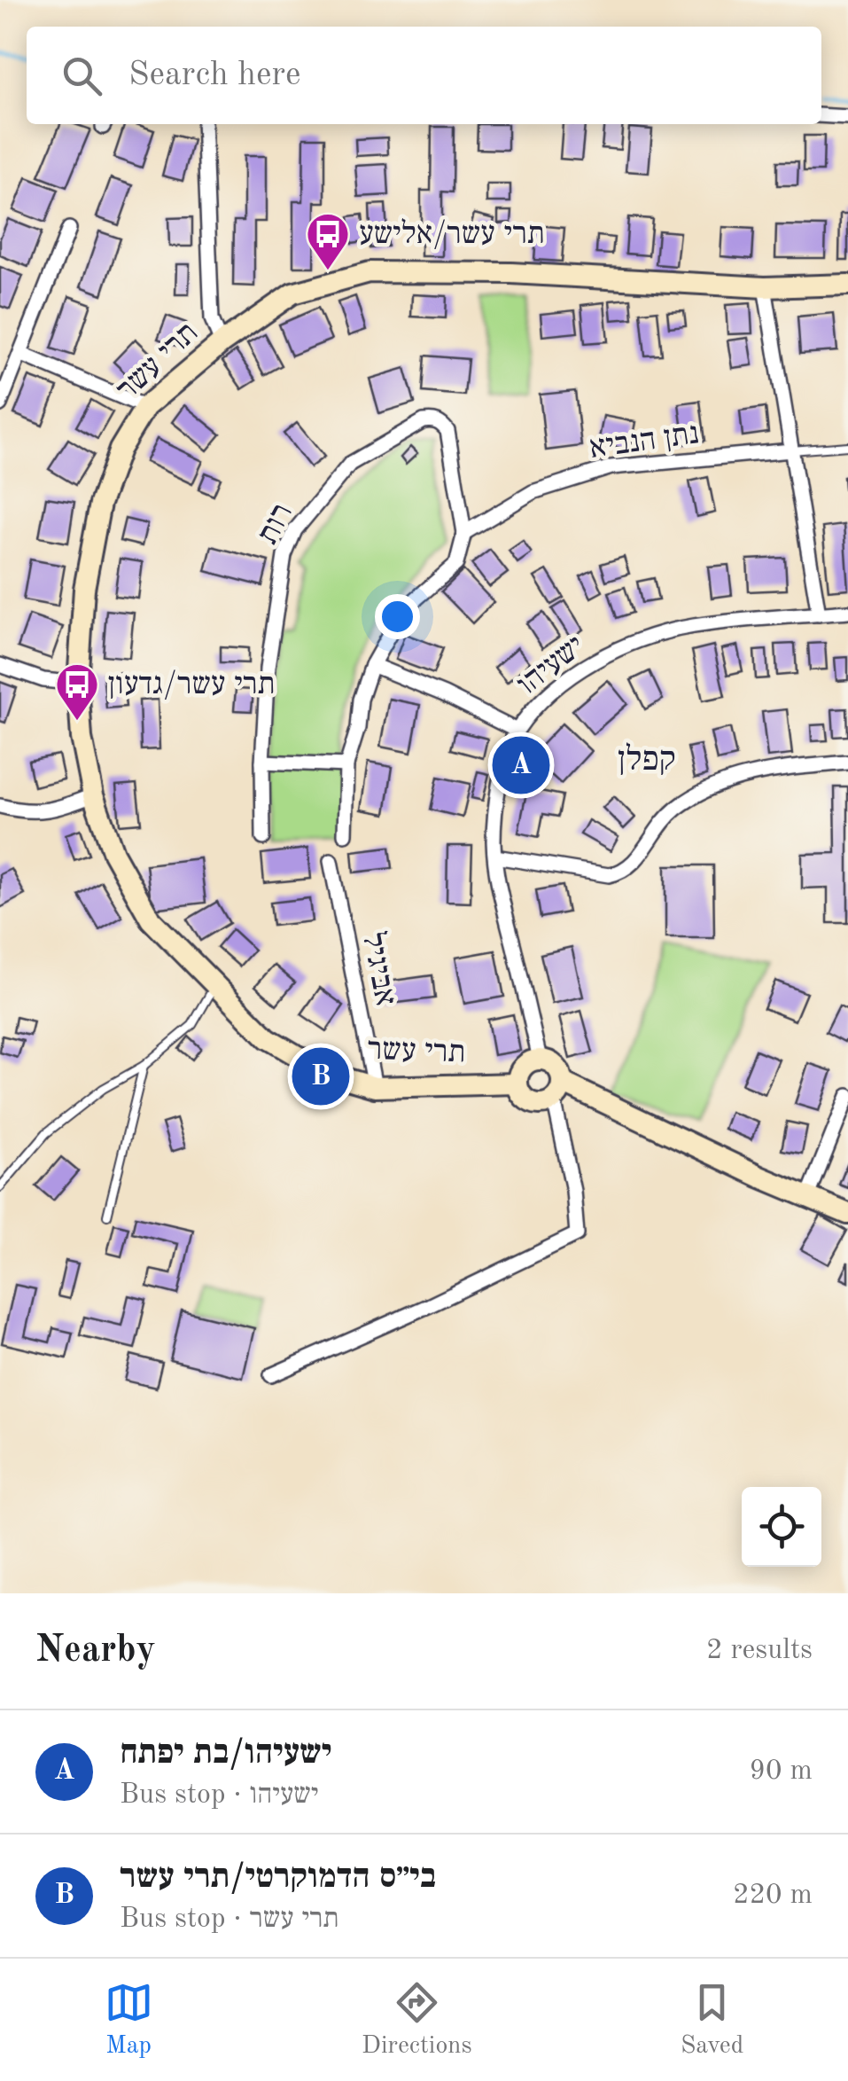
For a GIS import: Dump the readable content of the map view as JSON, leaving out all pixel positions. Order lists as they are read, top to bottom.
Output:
{
  "streets": {
    "street": [
      "תרי עשר",
      "נתן הנביא",
      "רות",
      "ישעיהו",
      "אביגיל"
    ]
  },
  "crossings": [
    ["תרי עשר", "ישעיהו"],
    ["תרי עשר", "אביגיל"],
    ["נתן הנביא", "רות"]
  ],
  "districts": ["קפלן"],
  "places": {
    "bus stop": ["תרי עשר/אלישע", "תרי עשר/גדעון"]
  },
  "page": {
    "search": "Search here",
    "pins": ["A", "B"],
    "heading": ["Nearby", "2 results"],
    "list": [
      {
        "mark": "A",
        "name": "ישעיהו/בת יפתח",
        "note": "Bus stop · ישעיהו",
        "value": "90 m"
      },
      {
        "mark": "B",
        "name": "בי״ס הדמוקרטי/תרי עשר",
        "note": "Bus stop · תרי עשר",
        "value": "220 m"
      }
    ],
    "nav": ["Map", "Directions", "Saved"]
  }
}
